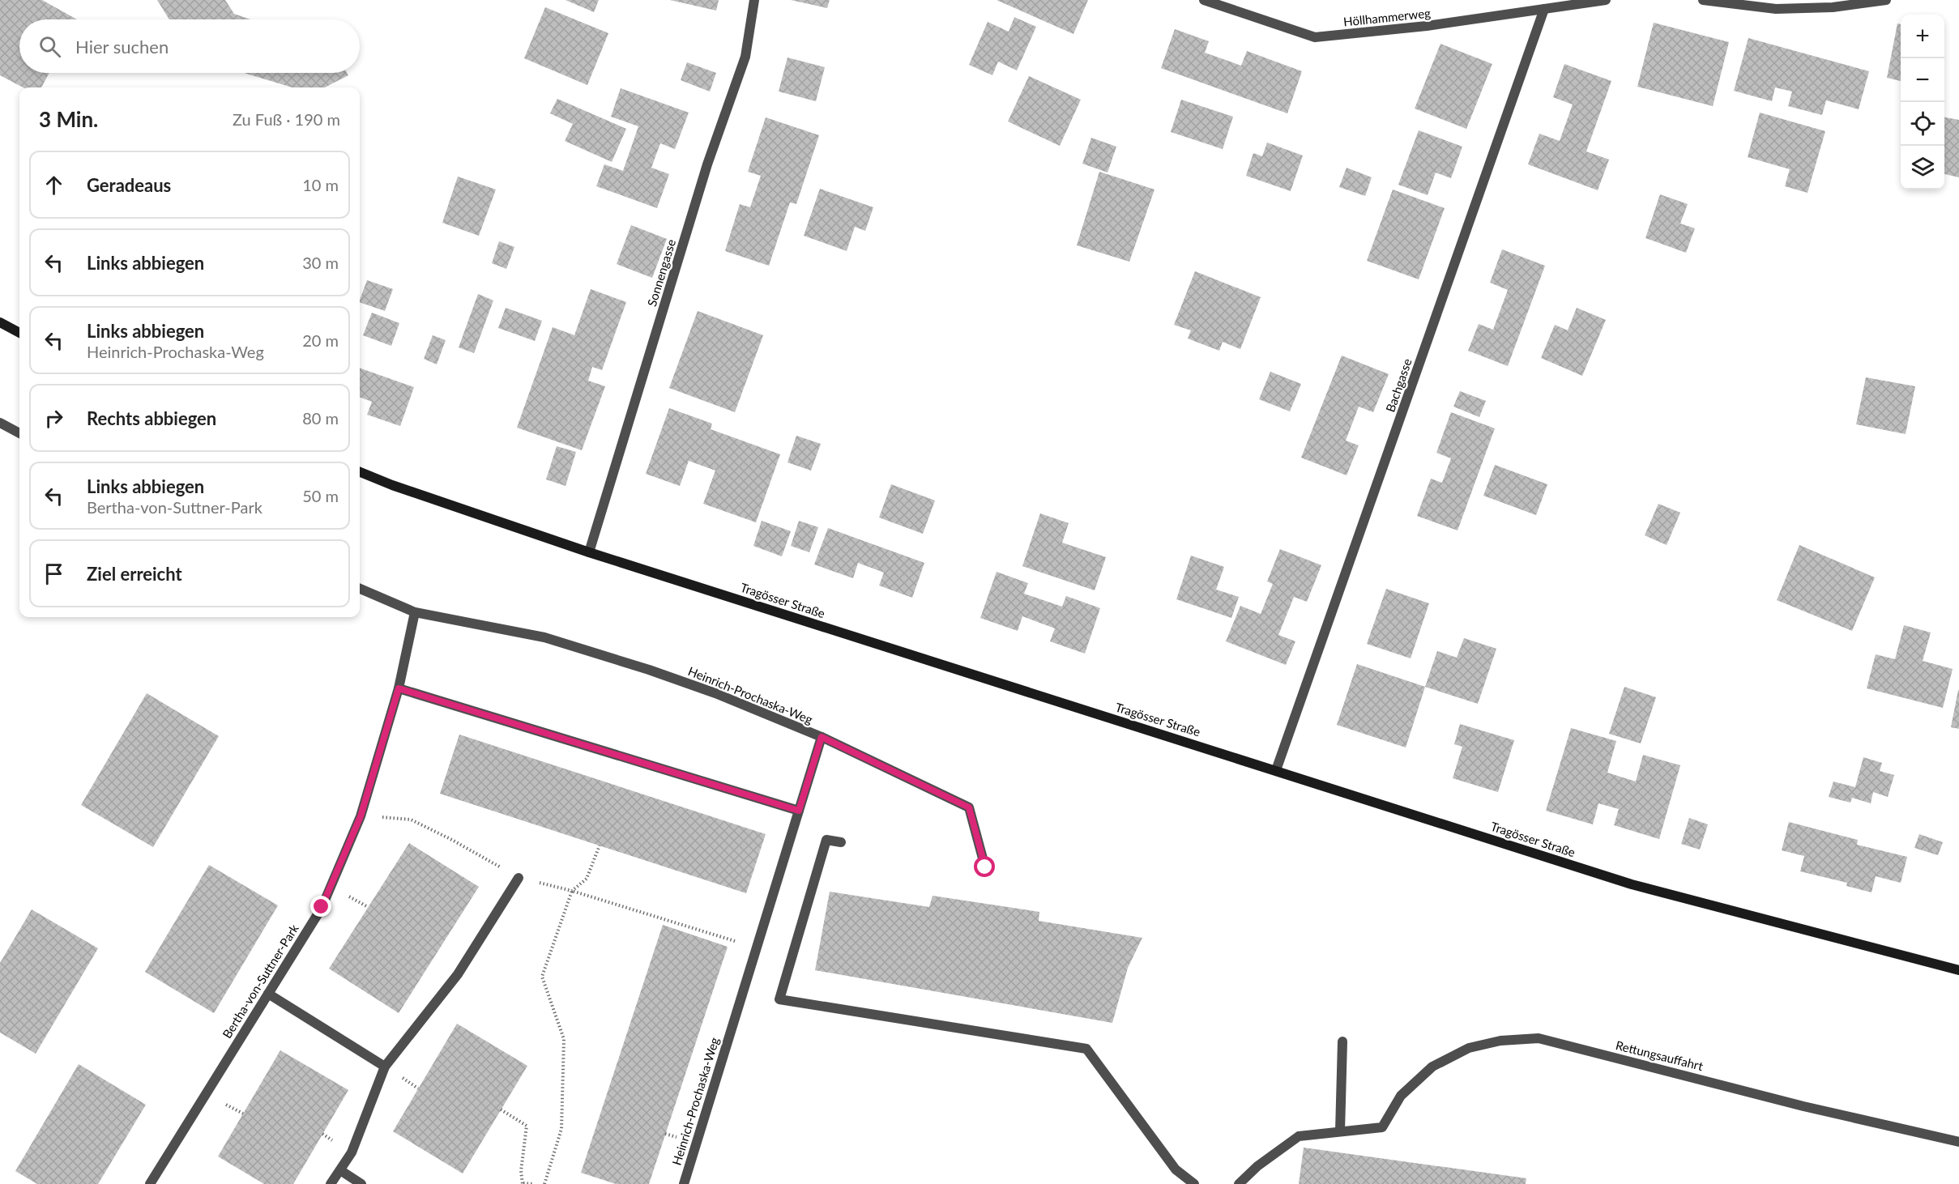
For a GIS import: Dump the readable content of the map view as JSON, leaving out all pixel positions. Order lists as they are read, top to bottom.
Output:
{
  "streets": {
    "main road": ["Tragösser Straße"],
    "street": [
      "Höllhammerweg",
      "Sonnengasse",
      "Bachgasse",
      "Heinrich-Prochaska-Weg",
      "Bertha-von-Suttner-Park",
      "Rettungsauffahrt"
    ]
  },
  "crossings": [
    ["Höllhammerweg", "Bachgasse"],
    ["Sonnengasse", "Tragösser Straße"],
    ["Bachgasse", "Tragösser Straße"],
    ["Heinrich-Prochaska-Weg", "Bertha-von-Suttner-Park"]
  ],
  "page": {
    "map_buttons": ["+", "−"],
    "search": "Hier suchen",
    "heading": ["3 Min.", "Zu Fuß · 190 m"],
    "list": [
      ["Geradeaus", "10 m"],
      ["Links abbiegen", "30 m"],
      ["Links abbiegen", "Heinrich-Prochaska-Weg", "20 m"],
      ["Rechts abbiegen", "80 m"],
      ["Links abbiegen", "Bertha-von-Suttner-Park", "50 m"],
      "Ziel erreicht"
    ]
  }
}
